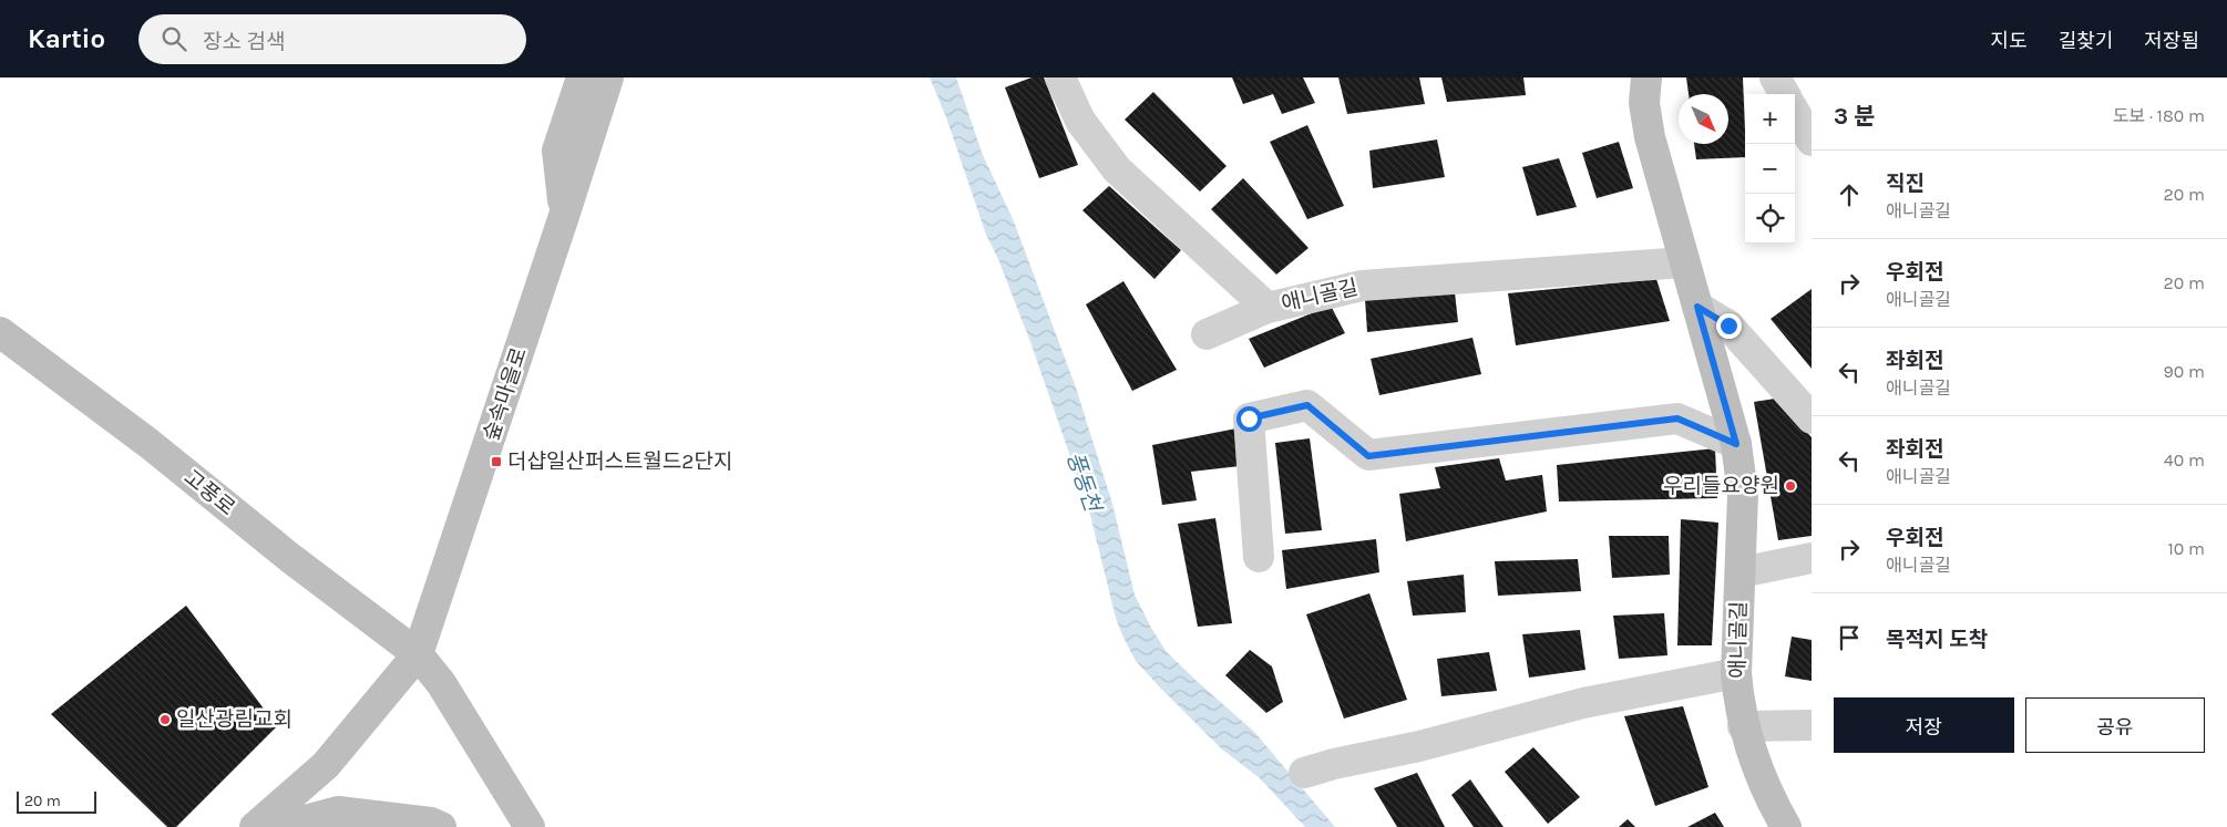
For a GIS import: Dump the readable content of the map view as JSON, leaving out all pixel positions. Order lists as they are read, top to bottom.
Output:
{
  "streets": {
    "main road": ["애니골길", "숲속마을로", "고풍로"]
  },
  "crossings": [
    ["숲속마을로", "고풍로"]
  ],
  "water": ["풍동천"],
  "places": {
    "transit": ["더샵일산퍼스트월드2단지"],
    "other": ["우리들요양원", "일산광림교회"]
  },
  "scale_bar": "20 m",
  "north": "bottom right",
  "page": {
    "header": "Kartio",
    "search": "장소 검색",
    "nav": ["지도", "길찾기", "저장됨"],
    "heading": ["3 분", "도보 · 180 m"],
    "map_buttons": ["+", "−"],
    "list": [
      ["직진", "애니골길", "20 m"],
      ["우회전", "애니골길", "20 m"],
      ["좌회전", "애니골길", "90 m"],
      ["좌회전", "애니골길", "40 m"],
      ["우회전", "애니골길", "10 m"],
      "목적지 도착"
    ],
    "buttons": ["저장", "공유"],
    "scale": "20 m"
  }
}
